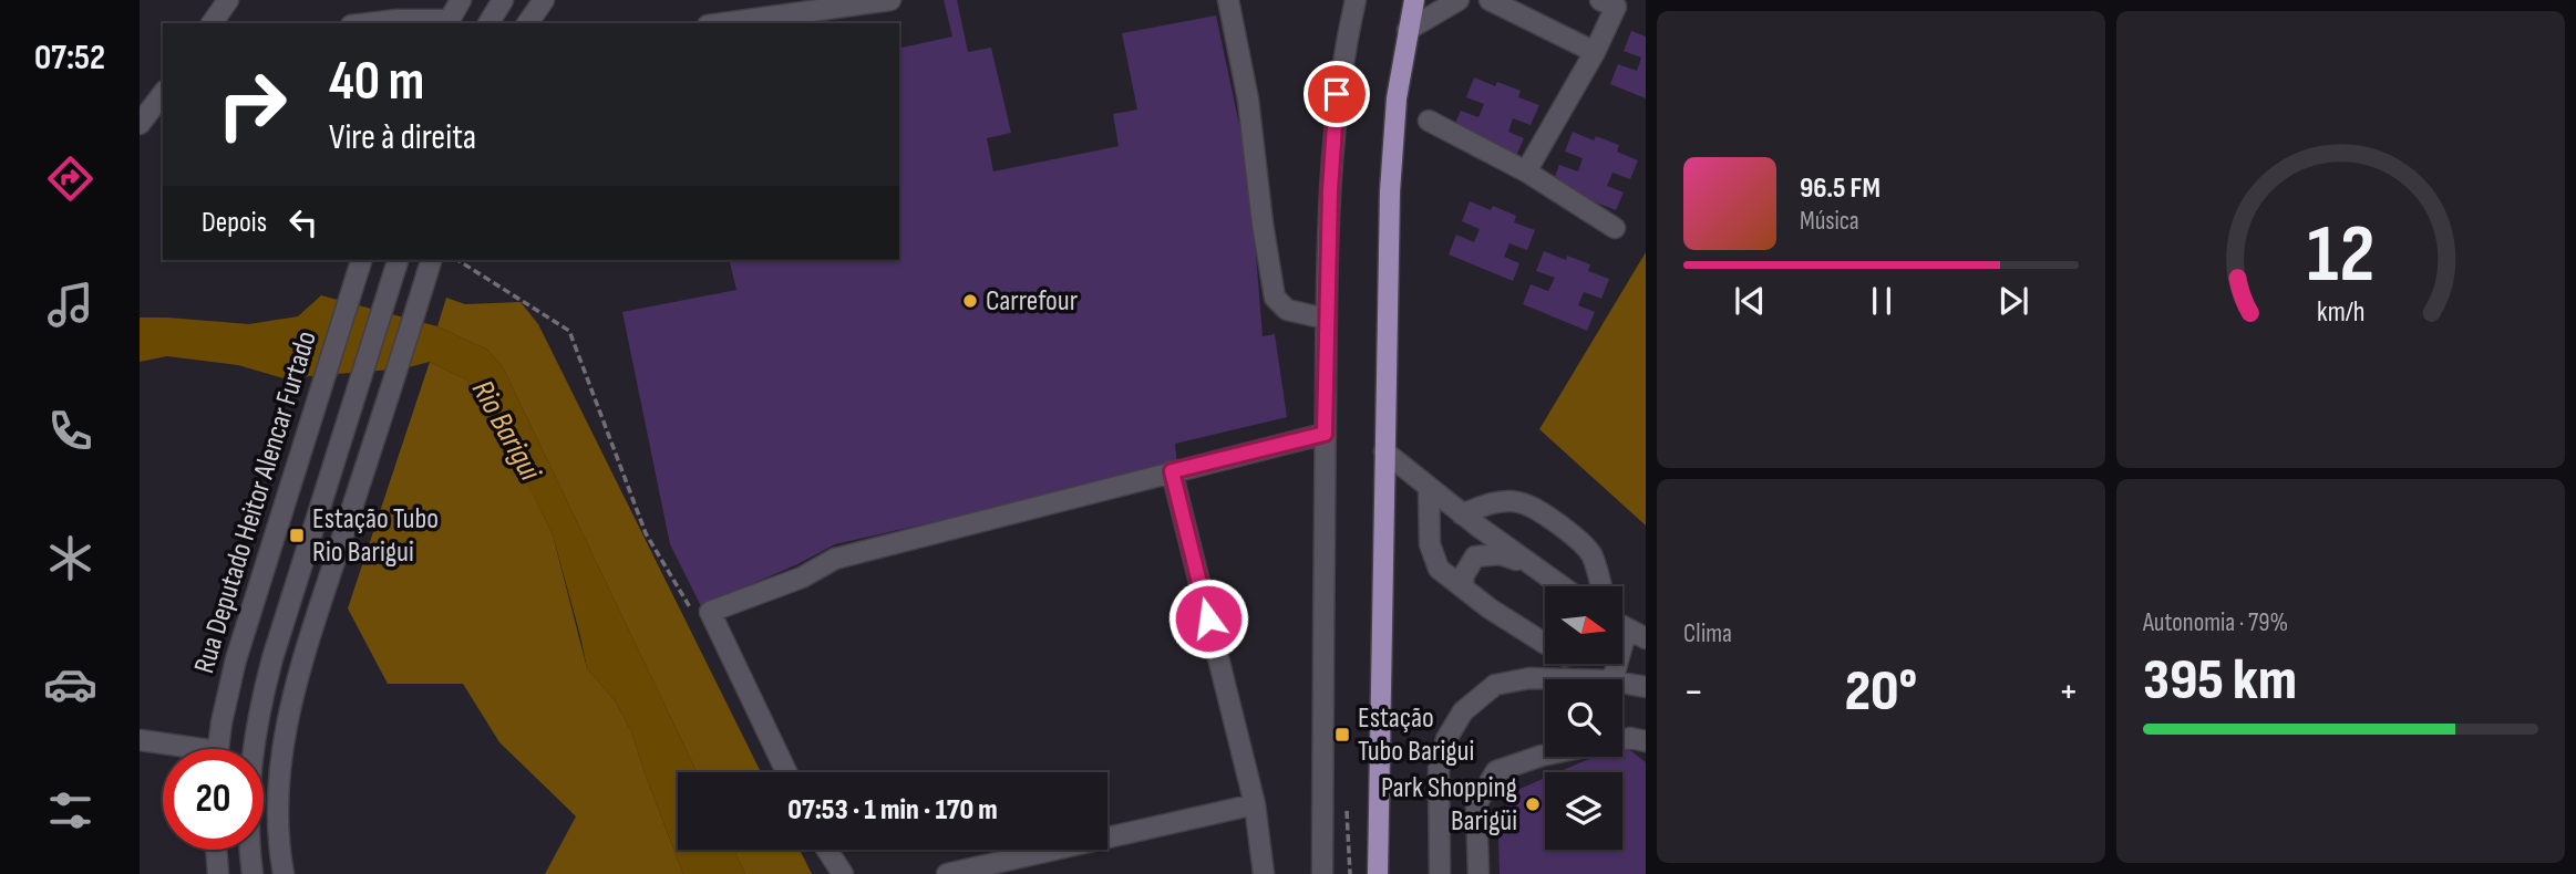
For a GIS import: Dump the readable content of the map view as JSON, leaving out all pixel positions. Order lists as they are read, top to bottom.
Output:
{
  "streets": {
    "street": ["Rua Deputado Heitor Alencar Furtado"]
  },
  "water": ["Rio Barigui"],
  "places": {
    "other": ["Carrefour", "Park Shopping Barigüi"],
    "transit": ["Estação Tubo Rio Barigui", "Estação Tubo Barigui"]
  },
  "north": "right",
  "page": {
    "tabs": "07:52",
    "turn": ["40 m", "Vire à direita"],
    "song": ["96.5 FM", "Música"],
    "then": "Depois",
    "tile": [
      "Clima",
      ["Autonomia · 79%", "395 km"]
    ],
    "heat": ["−", "20°", "+"],
    "limit": "20",
    "trip": "07:53 · 1 min · 170 m",
    "gauge": ["12", "km/h"]
  }
}
